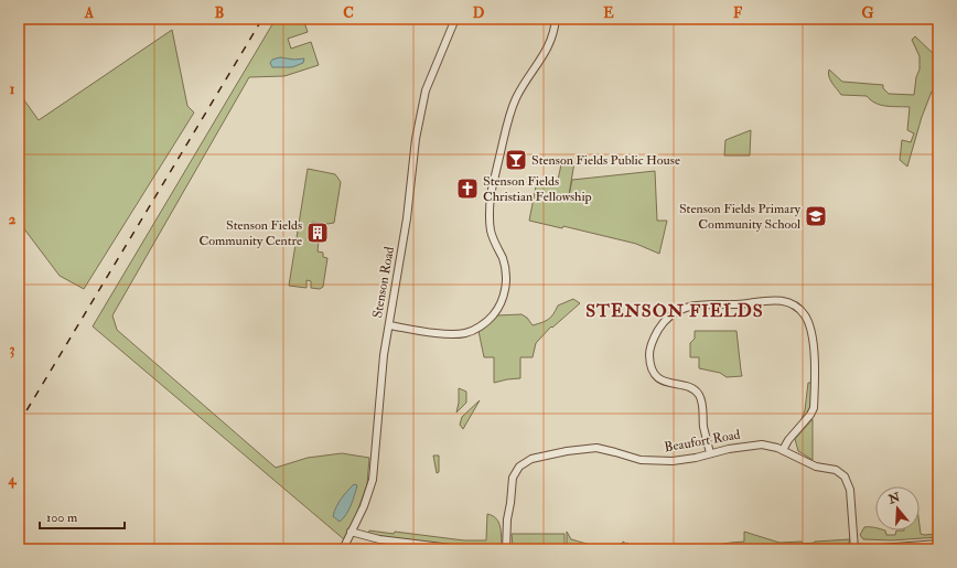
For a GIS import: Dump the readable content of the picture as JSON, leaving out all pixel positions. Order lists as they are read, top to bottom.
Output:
{
  "streets": {
    "street": ["Stenson Road", "Beaufort Road"]
  },
  "districts": ["STENSON FIELDS"],
  "places": {
    "bar": ["Stenson Fields Public House"],
    "church": ["Stenson Fields Christian Fellowship"],
    "school or university": ["Stenson Fields Primary Community School"],
    "building": ["Stenson Fields Community Centre"]
  },
  "scale_bar": "100 m",
  "north": "top",
  "grid": {
    "columns": [
      "A",
      "B",
      "C",
      "D",
      "E",
      "F",
      "G"
    ],
    "rows": [
      "1",
      "2",
      "3",
      "4"
    ]
  }
}
